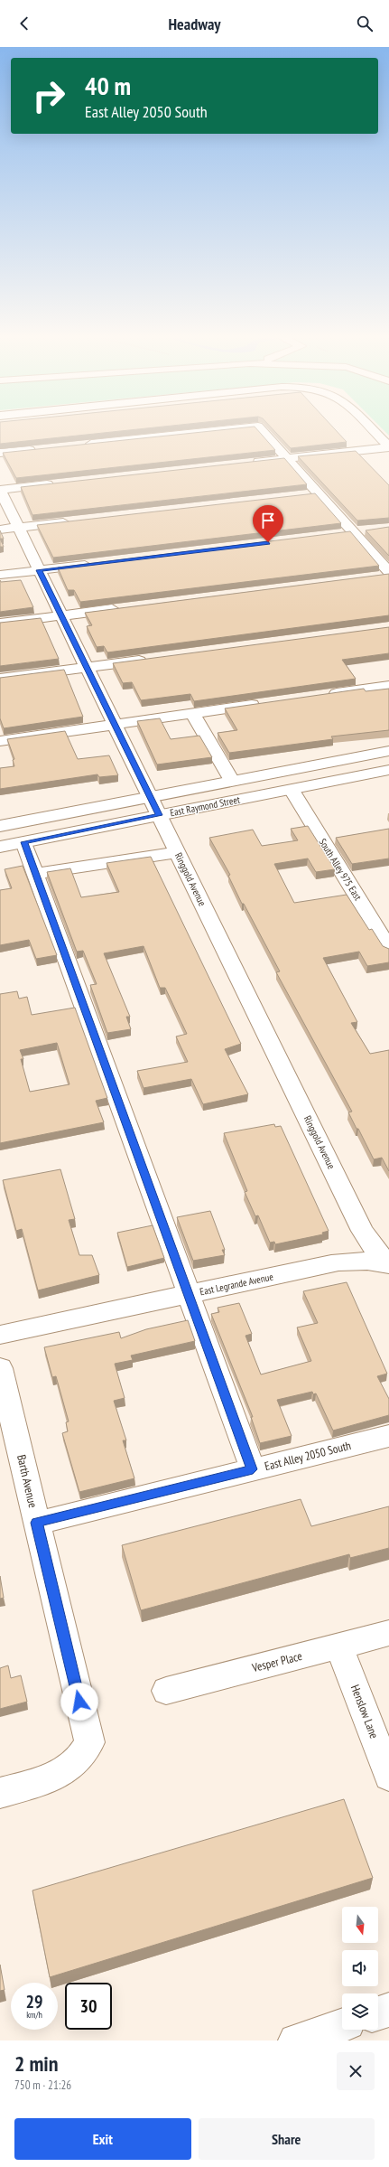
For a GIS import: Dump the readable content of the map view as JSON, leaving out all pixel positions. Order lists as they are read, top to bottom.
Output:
{
  "streets": {
    "street": [
      "East Raymond Street",
      "South Alley 975 East",
      "Ringgold Avenue",
      "East Legrande Avenue",
      "East Alley 2050 South",
      "Barth Avenue",
      "Vesper Place",
      "Henslow Lane"
    ]
  },
  "crossings": [
    ["East Raymond Street", "South Alley 975 East"],
    ["East Raymond Street", "Ringgold Avenue"],
    ["Ringgold Avenue", "East Legrande Avenue"],
    ["East Alley 2050 South", "Barth Avenue"],
    ["Vesper Place", "Henslow Lane"]
  ],
  "north": "bottom",
  "page": {
    "header": "Headway",
    "turn": ["40 m", "East Alley 2050 South"],
    "speed": "29 km/h",
    "limit": "30",
    "heading": ["2 min", "750 m · 21:26"],
    "buttons": ["Exit", "Share"]
  }
}
